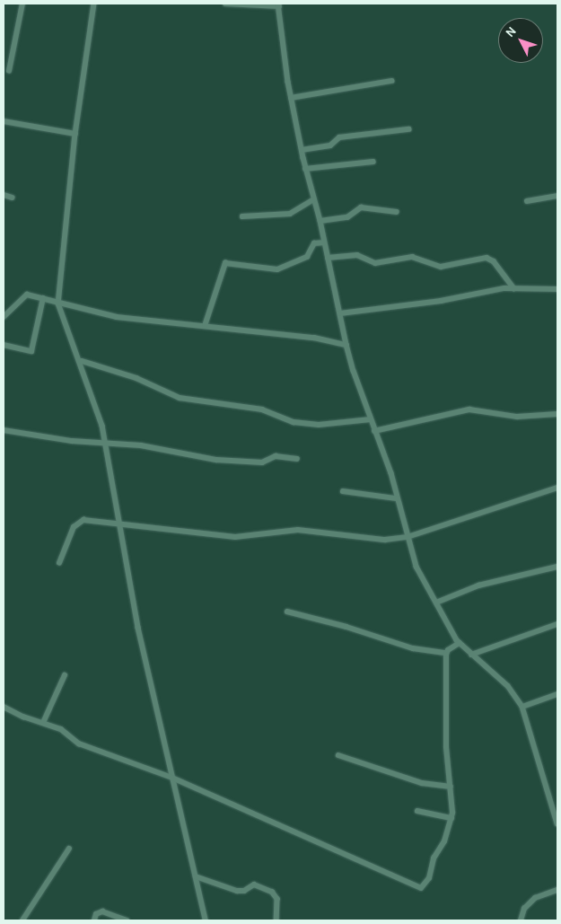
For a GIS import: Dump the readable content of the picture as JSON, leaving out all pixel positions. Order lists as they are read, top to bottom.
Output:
{
  "north": "top left"
}
